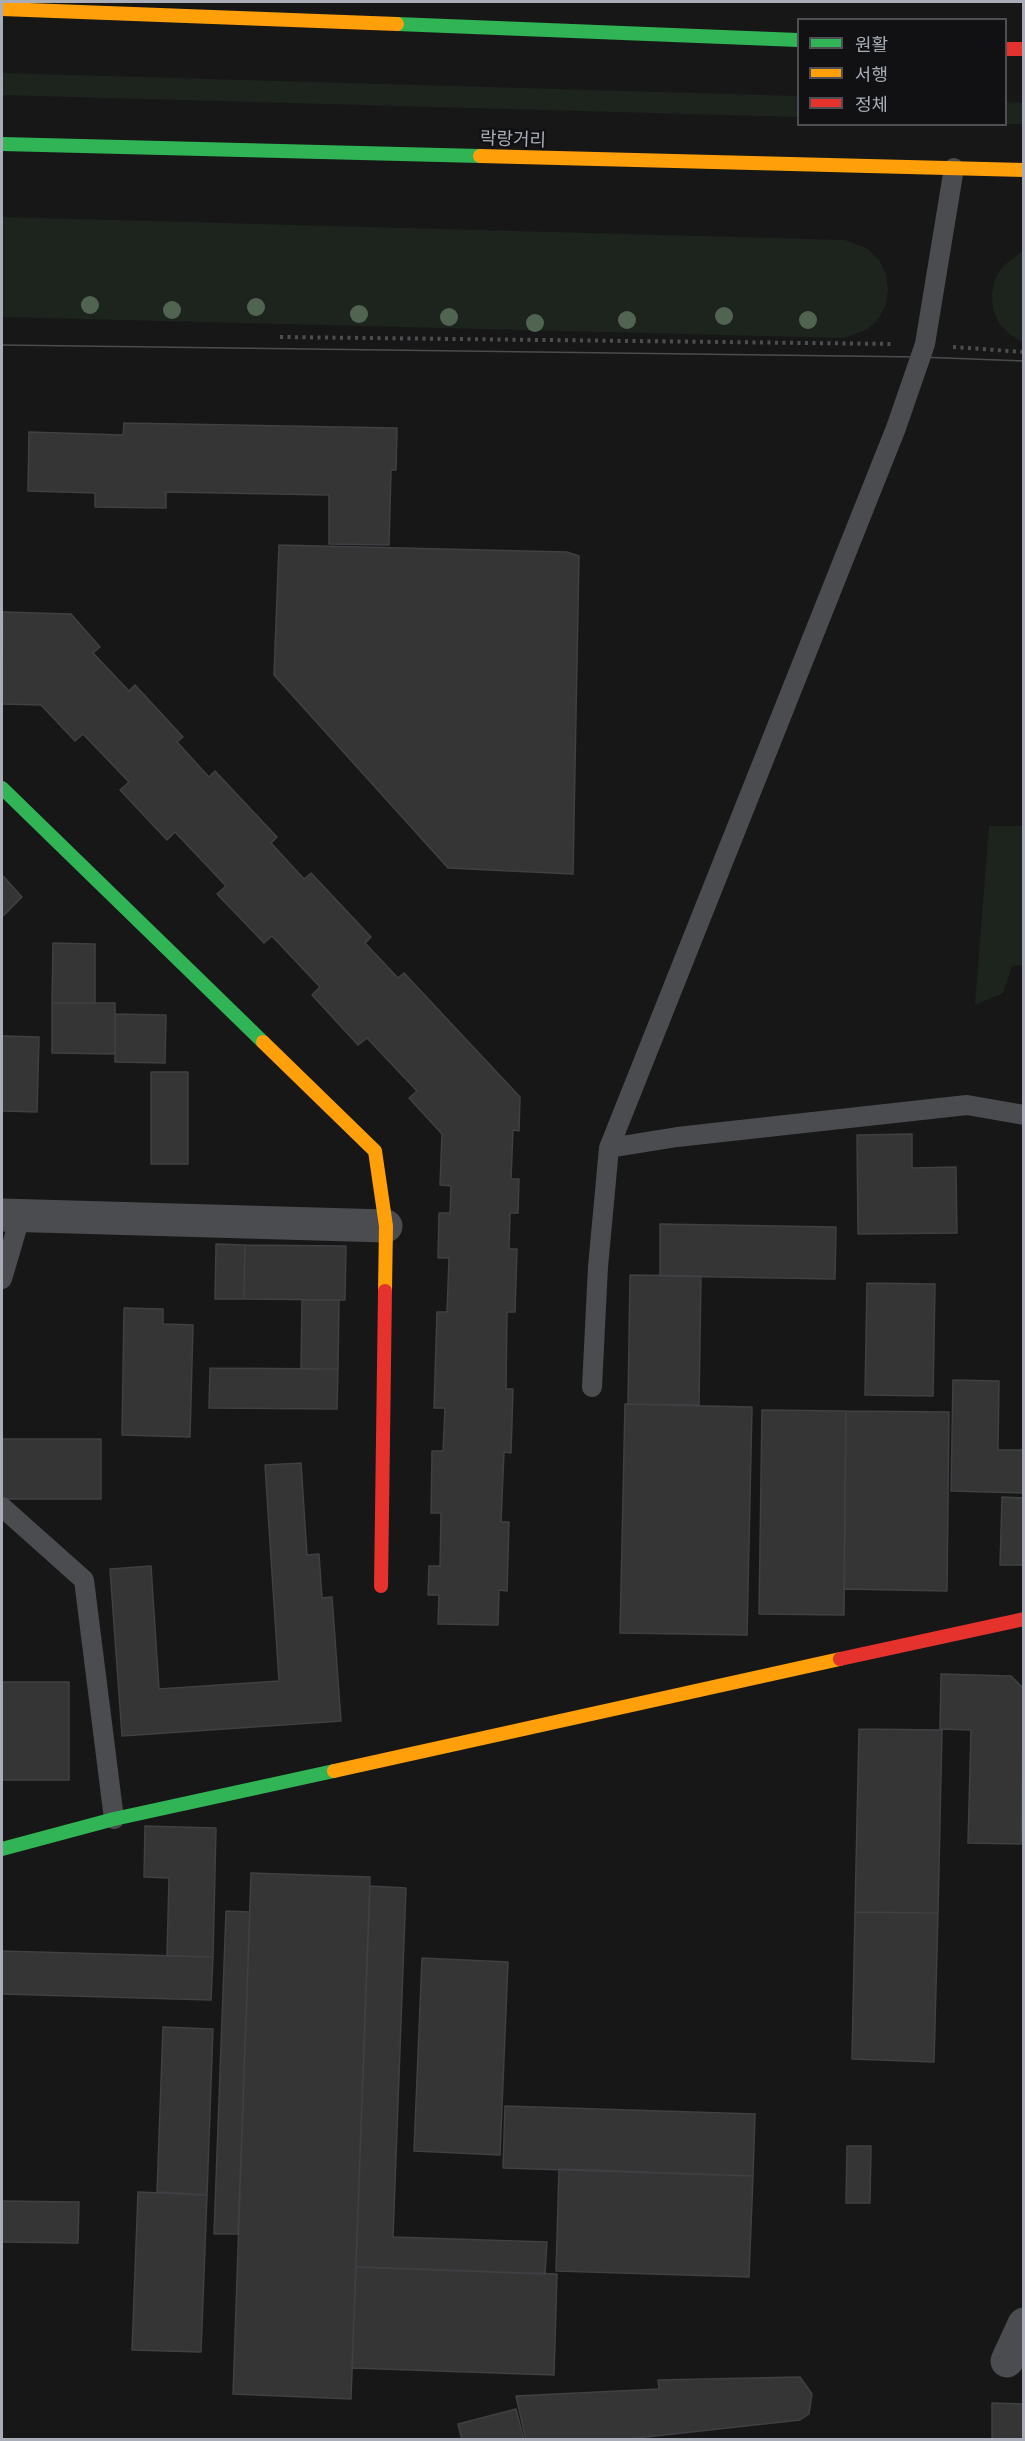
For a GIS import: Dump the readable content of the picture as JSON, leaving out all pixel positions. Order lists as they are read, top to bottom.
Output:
{
  "streets": {
    "street": ["락랑거리"]
  },
  "legend": ["원활", "서행", "정체"]
}
